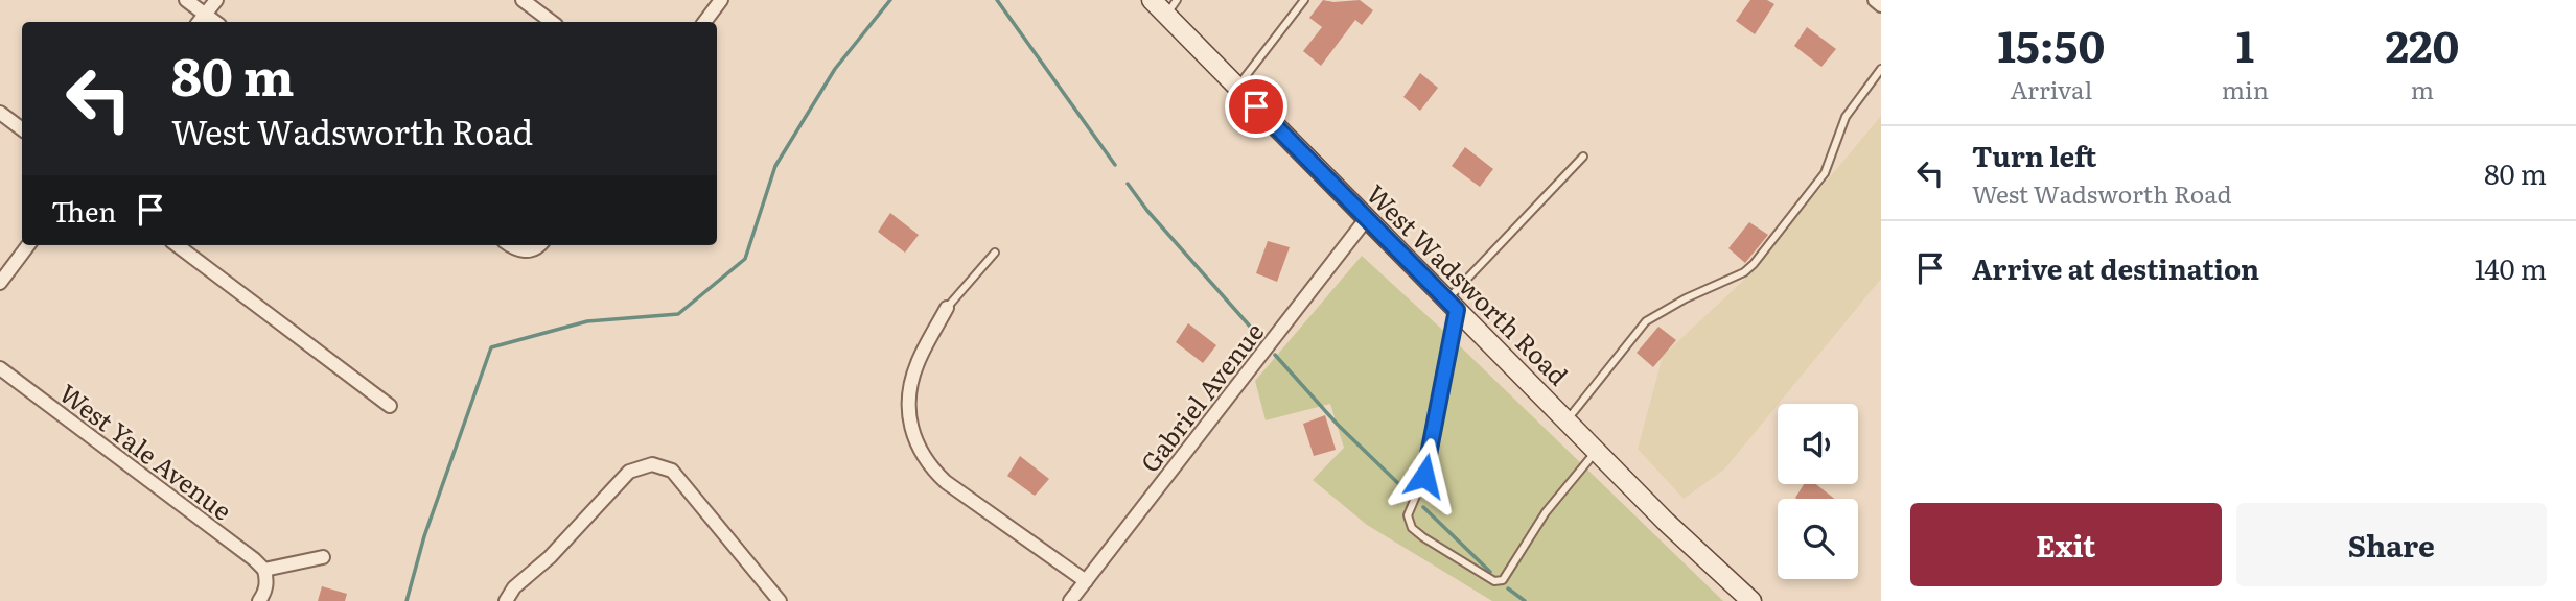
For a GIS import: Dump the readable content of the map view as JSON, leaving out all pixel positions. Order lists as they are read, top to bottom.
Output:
{
  "streets": {
    "main road": ["West Wadsworth Road"],
    "street": ["Gabriel Avenue", "West Yale Avenue"]
  },
  "crossings": [
    ["West Wadsworth Road", "Gabriel Avenue"]
  ],
  "page": {
    "eta": [
      "15:50",
      "Arrival",
      "1",
      "min",
      "220",
      "m"
    ],
    "turn": ["80 m", "West Wadsworth Road"],
    "list": [
      {
        "name": "Turn left",
        "note": "West Wadsworth Road",
        "value": "80 m"
      },
      {
        "name": "Arrive at destination",
        "value": "140 m"
      }
    ],
    "then": "Then",
    "buttons": ["Exit", "Share"]
  }
}
